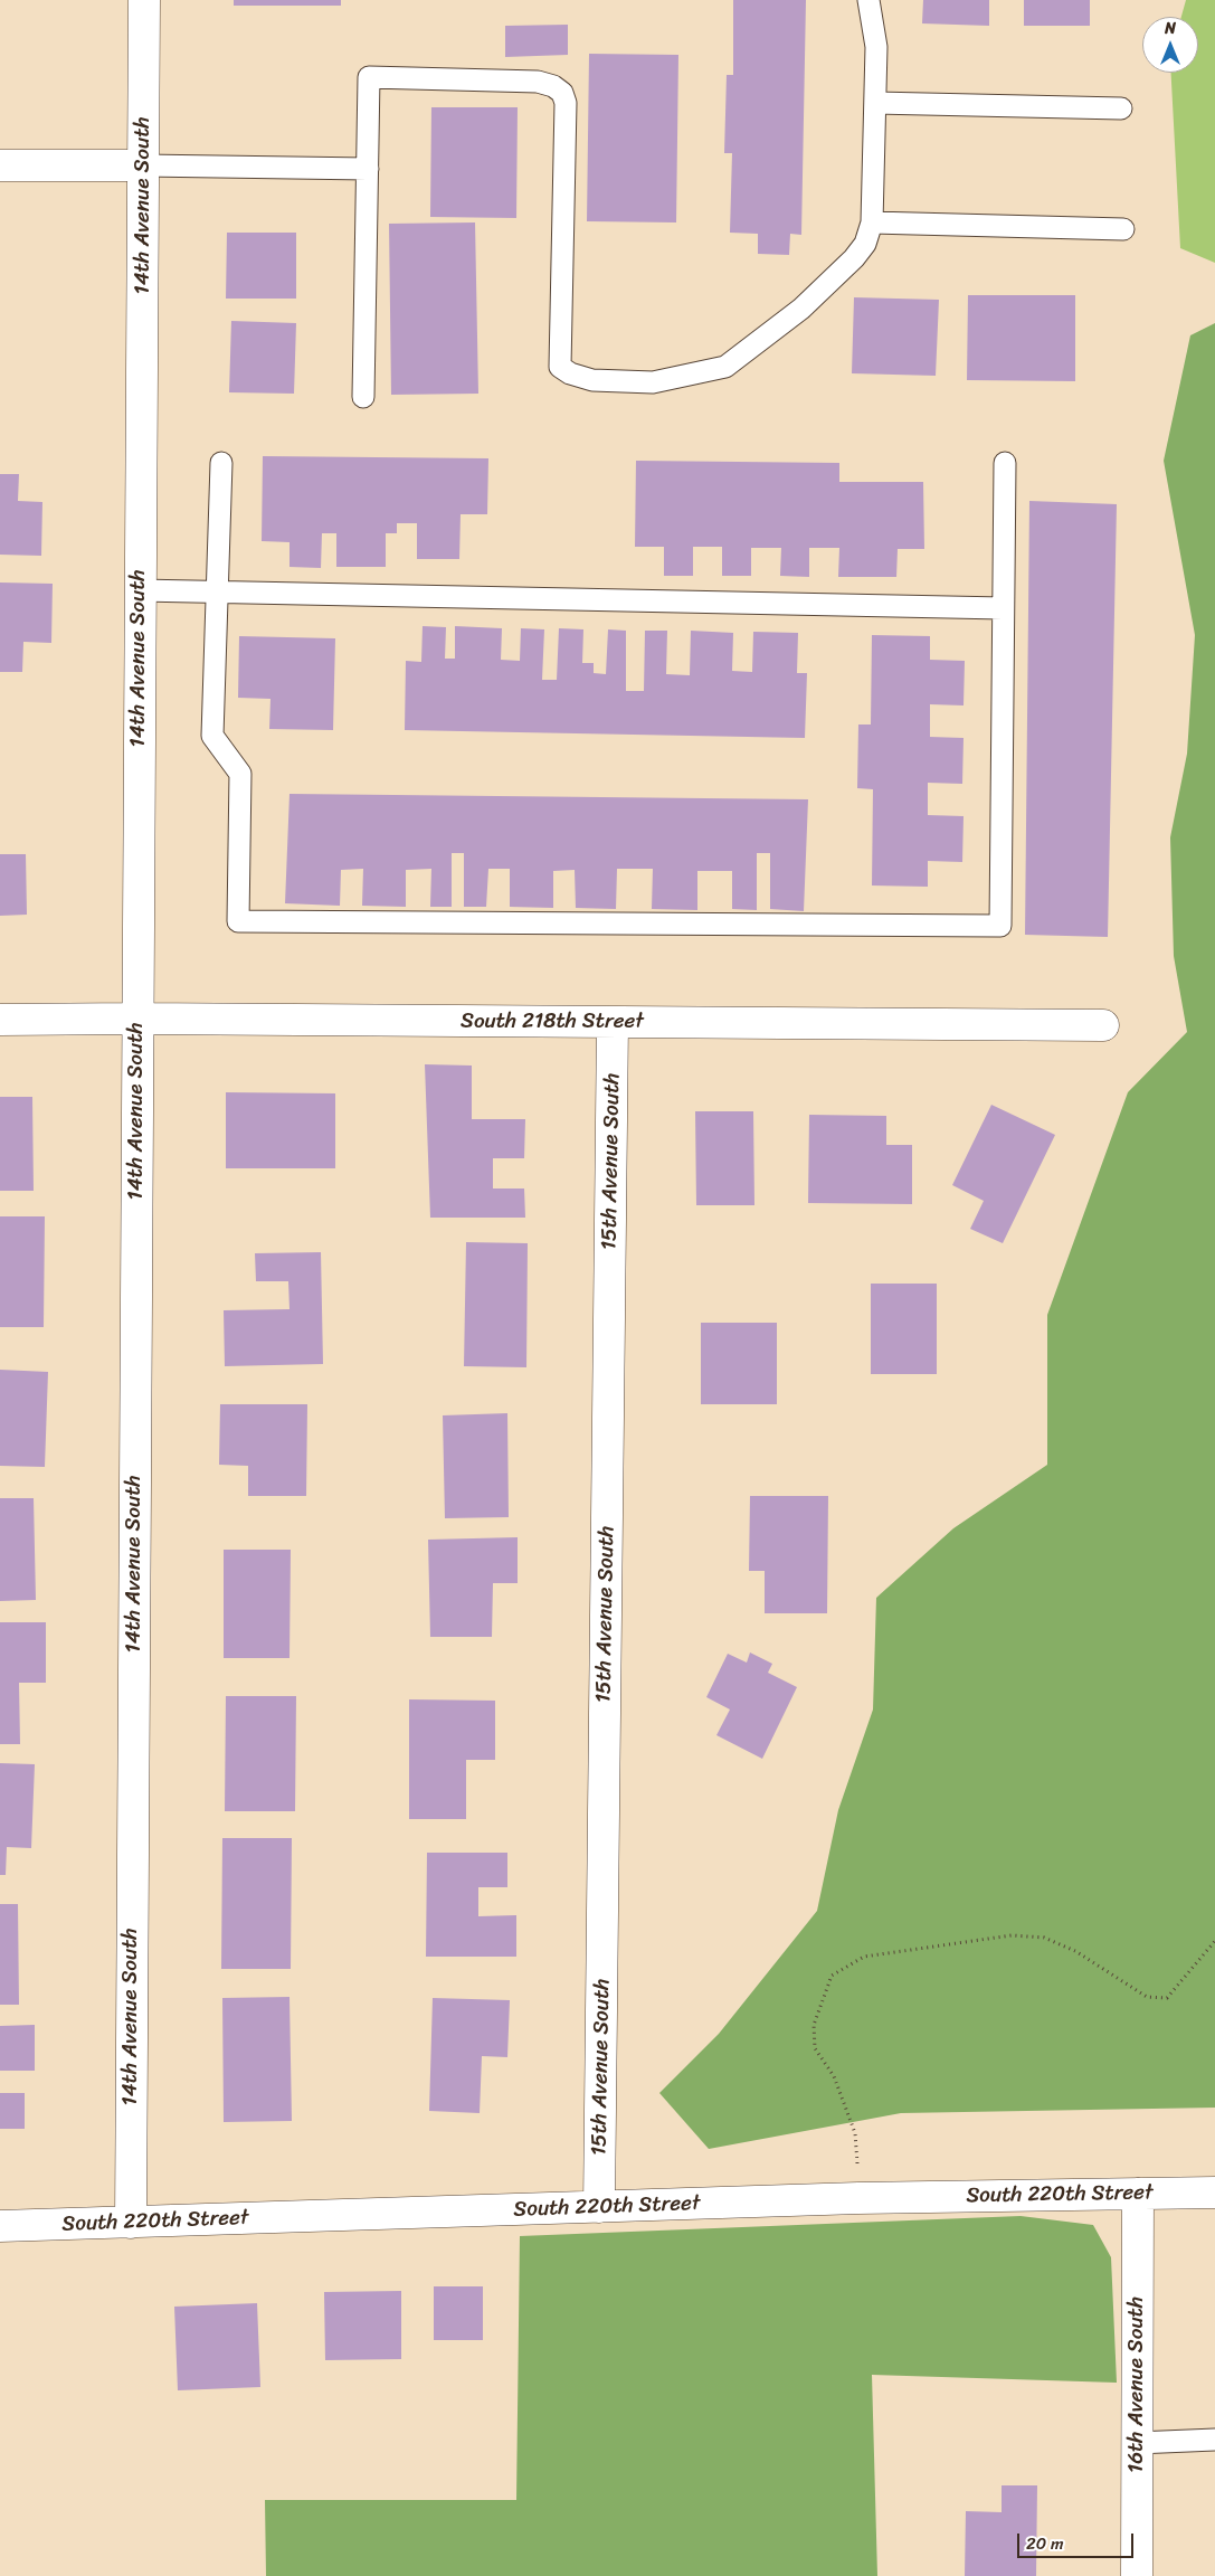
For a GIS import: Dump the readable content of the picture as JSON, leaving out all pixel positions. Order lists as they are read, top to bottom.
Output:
{
  "streets": {
    "street": [
      "14th Avenue South",
      "South 218th Street",
      "15th Avenue South",
      "South 220th Street",
      "16th Avenue South"
    ]
  },
  "crossings": [
    ["14th Avenue South", "South 218th Street"],
    ["14th Avenue South", "South 220th Street"],
    ["South 218th Street", "15th Avenue South"],
    ["15th Avenue South", "South 220th Street"],
    ["South 220th Street", "16th Avenue South"]
  ],
  "scale_bar": "20 m",
  "north": "top"
}
